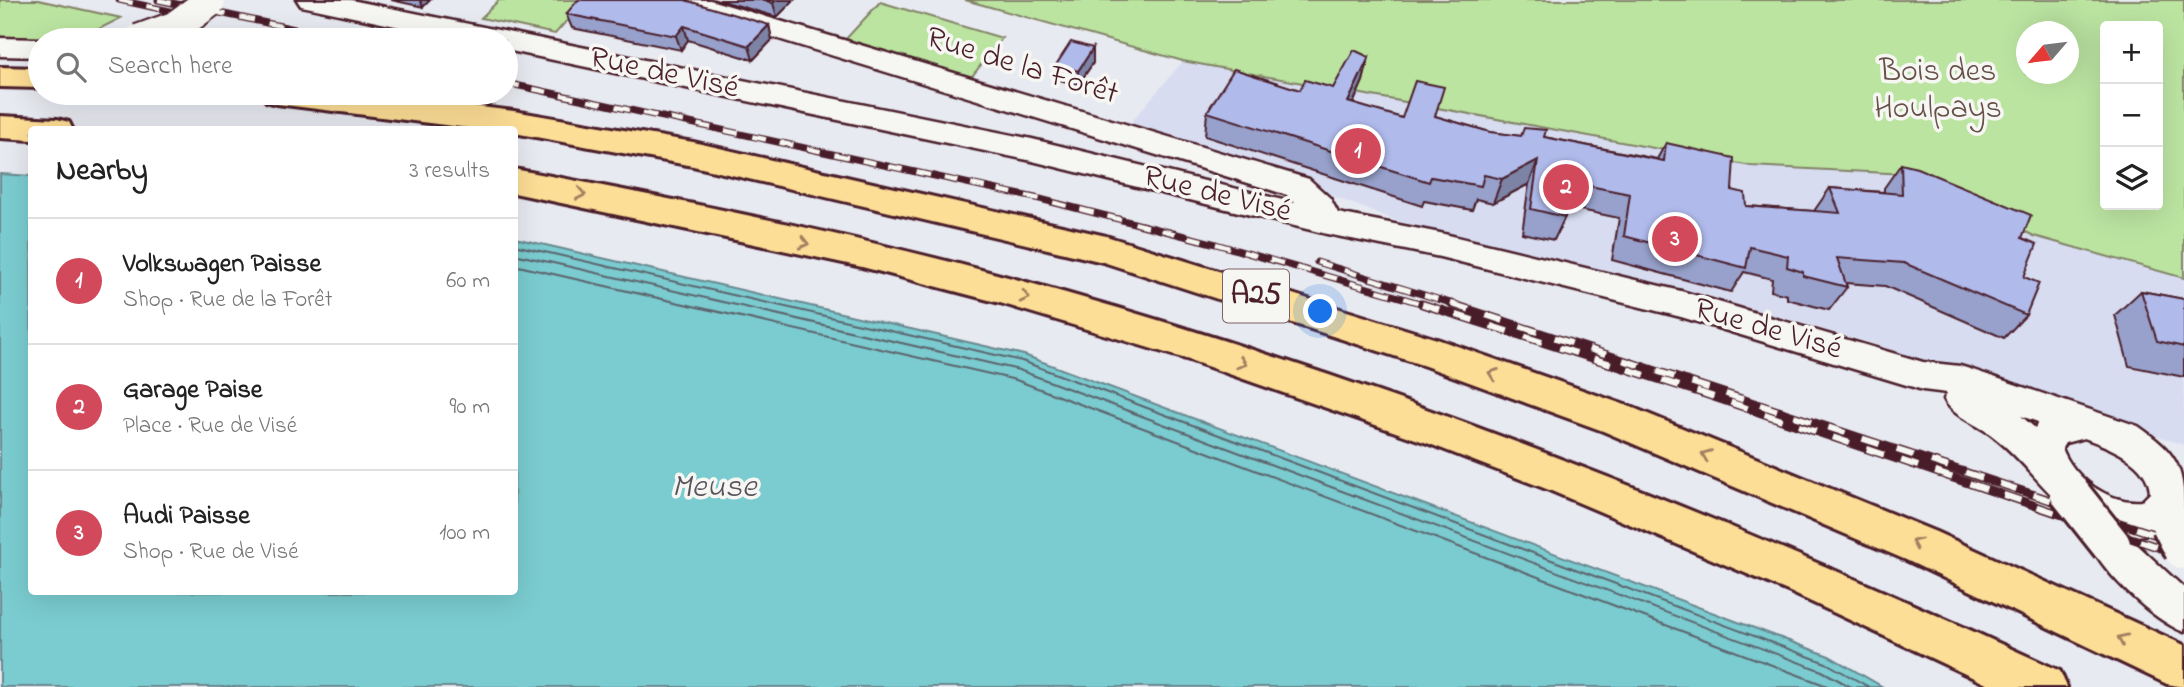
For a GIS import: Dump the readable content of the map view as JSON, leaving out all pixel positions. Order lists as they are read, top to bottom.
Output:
{
  "streets": {
    "highway": ["A25"],
    "main road": ["Rue de la Forêt", "Rue de Visé"]
  },
  "crossings": [
    ["Rue de la Forêt", "Rue de Visé"]
  ],
  "water": ["Meuse"],
  "parks": ["Bois des Houlpays"],
  "north": "bottom left",
  "page": {
    "map_buttons": ["+", "−"],
    "search": "Search here",
    "pins": ["1", "2", "3"],
    "heading": ["Nearby", "3 results"],
    "list": [
      {
        "mark": "1",
        "name": "Volkswagen Paisse",
        "note": "Shop · Rue de la Forêt",
        "value": "60 m"
      },
      {
        "mark": "2",
        "name": "Garage Paise",
        "note": "Place · Rue de Visé",
        "value": "90 m"
      },
      {
        "mark": "3",
        "name": "Audi Paisse",
        "note": "Shop · Rue de Visé",
        "value": "100 m"
      }
    ]
  }
}
